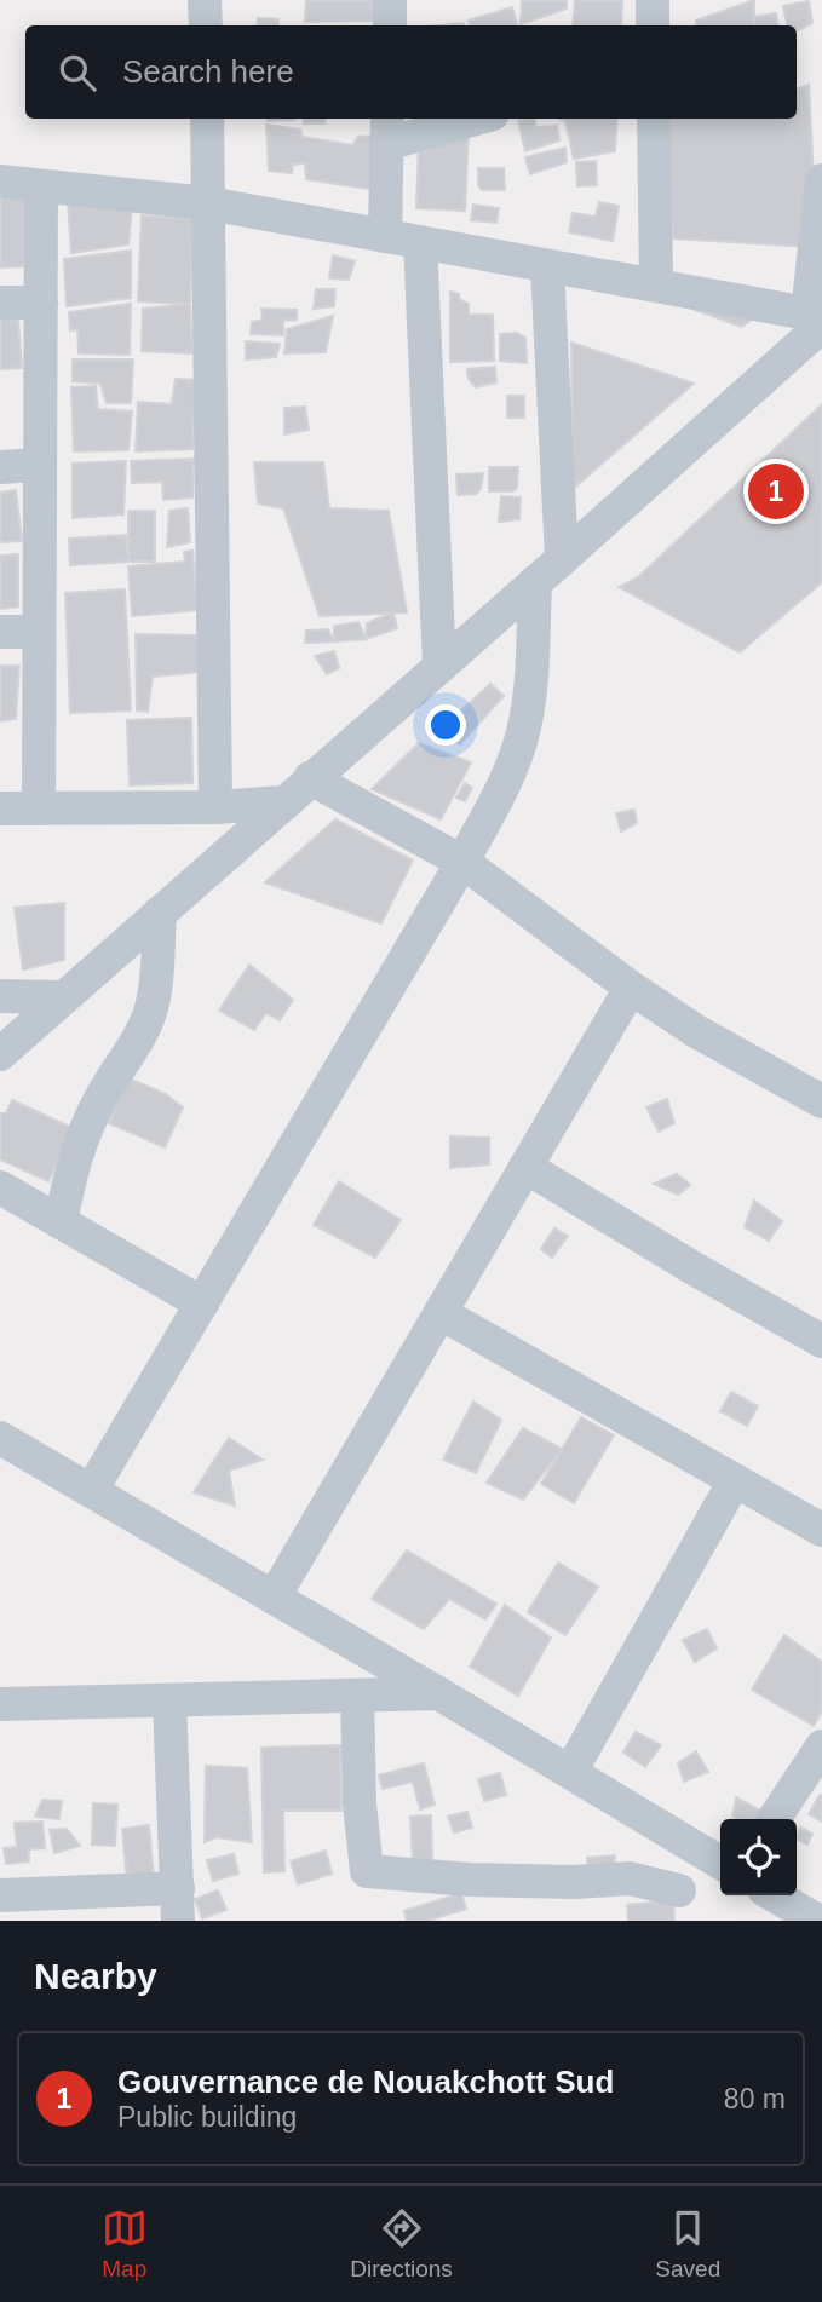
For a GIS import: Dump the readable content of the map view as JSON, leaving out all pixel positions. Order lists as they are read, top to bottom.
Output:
{
  "page": {
    "search": "Search here",
    "pins": "1",
    "heading": "Nearby",
    "list": [
      {
        "mark": "1",
        "name": "Gouvernance de Nouakchott Sud",
        "note": "Public building",
        "value": "80 m"
      }
    ],
    "nav": ["Map", "Directions", "Saved"]
  }
}
